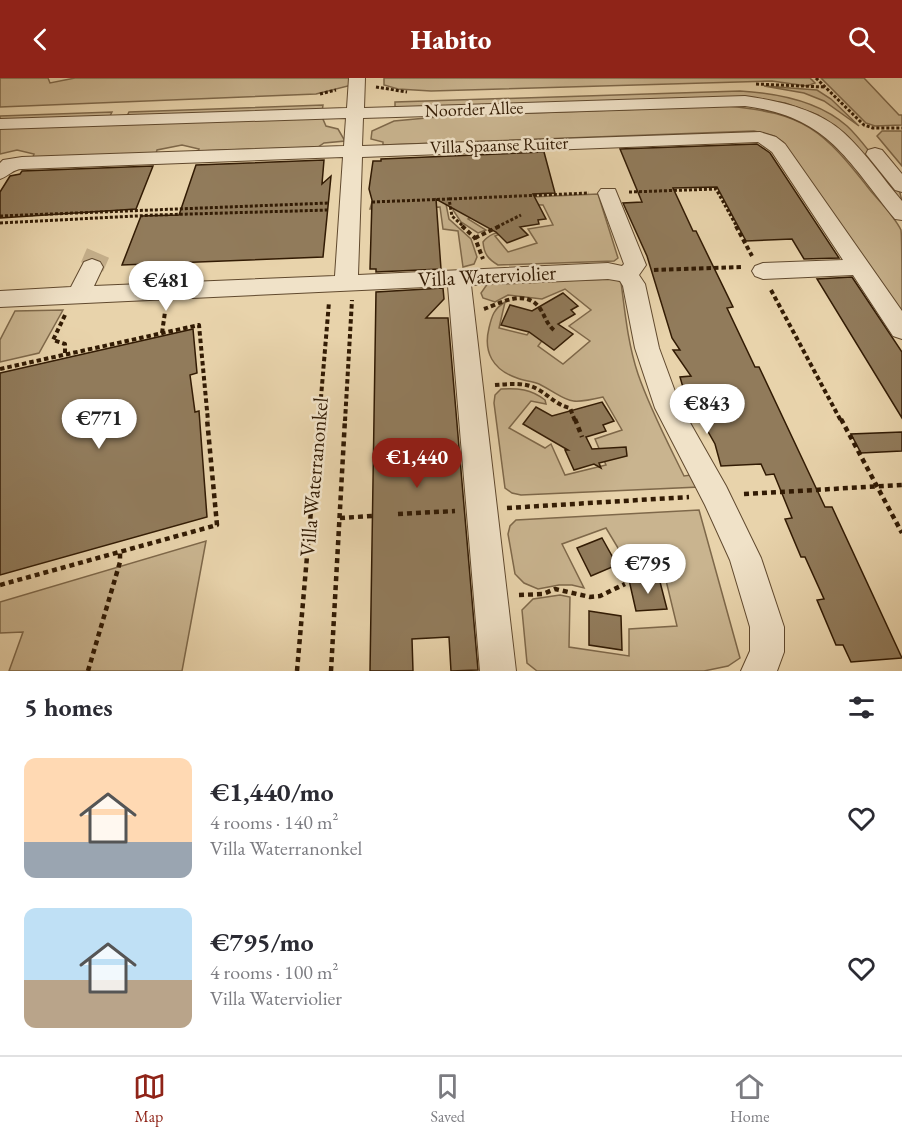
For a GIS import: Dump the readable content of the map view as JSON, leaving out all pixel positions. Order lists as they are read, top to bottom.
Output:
{
  "streets": {
    "street": ["Noorder Allee", "Villa Spaanse Ruiter", "Villa Waterviolier"],
    "path": ["Villa Waterranonkel"]
  },
  "crossings": [
    ["Villa Waterviolier", "Villa Waterranonkel"]
  ],
  "page": {
    "header": "Habito",
    "price": [
      "€481",
      "€843",
      "€771",
      "€1,440",
      "€795"
    ],
    "heading": "5 homes",
    "list": [
      {
        "name": "€1,440/mo",
        "note": "4 rooms · 140 m² · Villa Waterranonkel"
      },
      {
        "name": "€795/mo",
        "note": "4 rooms · 100 m² · Villa Waterviolier"
      }
    ],
    "tabs": ["Map", "Saved", "Home"]
  }
}
